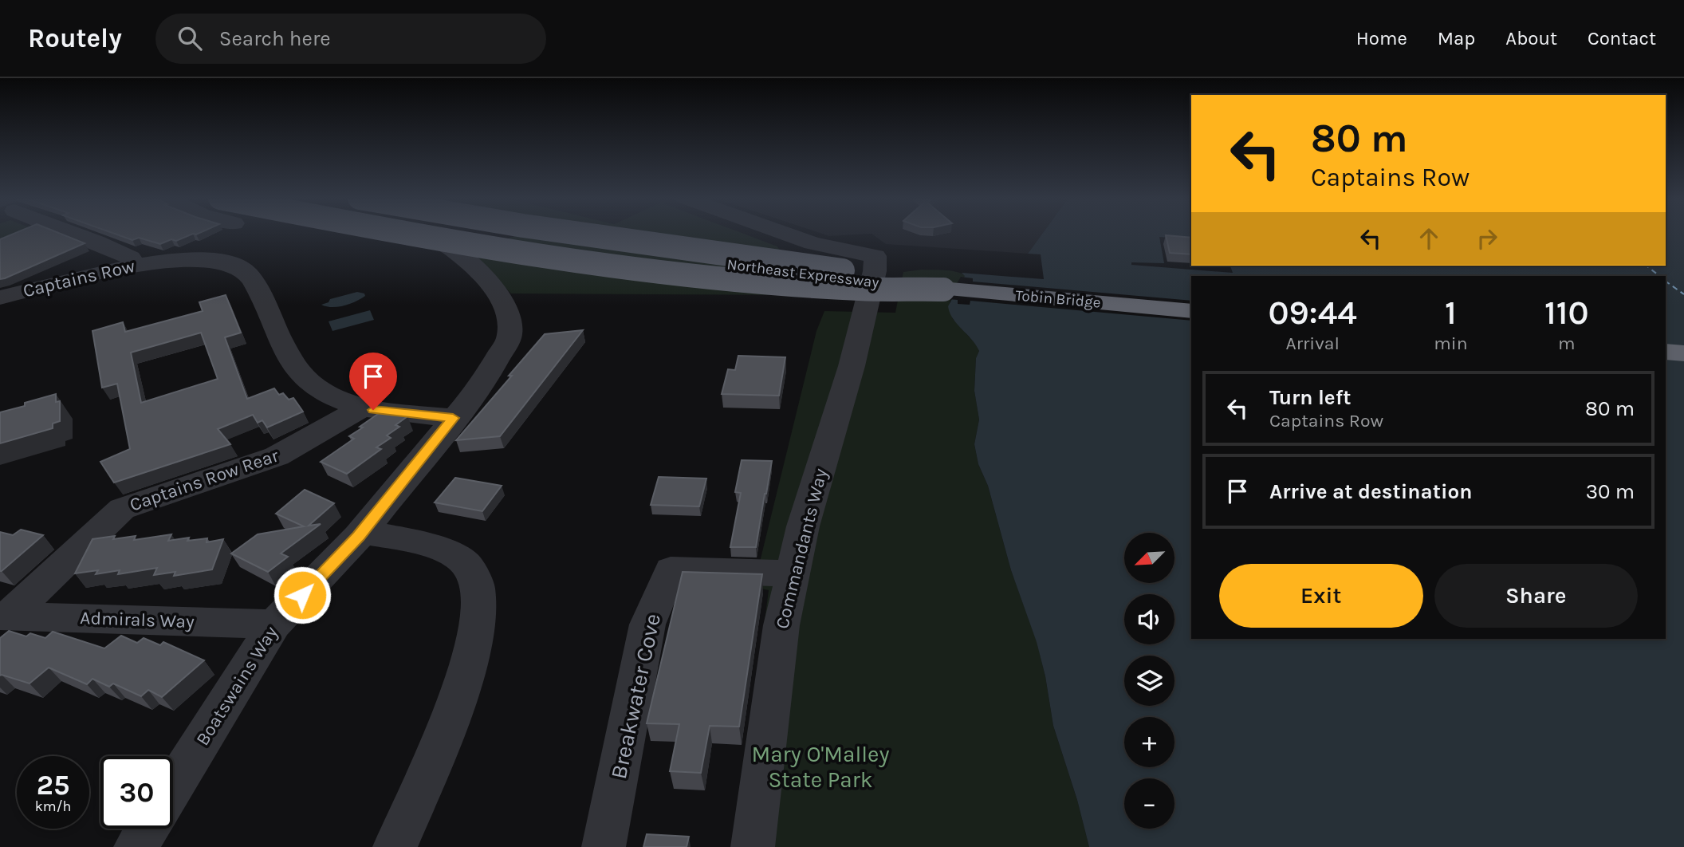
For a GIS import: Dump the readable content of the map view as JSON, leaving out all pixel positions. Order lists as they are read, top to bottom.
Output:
{
  "streets": {
    "highway": ["Northeast Expressway", "Tobin Bridge"],
    "street": [
      "Captains Row",
      "Captains Row Rear",
      "Commandants Way",
      "Admirals Way",
      "Boatswains Way",
      "Breakwater Cove"
    ]
  },
  "crossings": [
    ["Northeast Expressway", "Tobin Bridge"],
    ["Captains Row", "Captains Row Rear"],
    ["Captains Row", "Boatswains Way"],
    ["Captains Row Rear", "Admirals Way"],
    ["Commandants Way", "Breakwater Cove"],
    ["Admirals Way", "Boatswains Way"]
  ],
  "parks": ["Mary O'Malley State Park"],
  "north": "bottom left",
  "page": {
    "header": "Routely",
    "search": "Search here",
    "nav": [
      "Home",
      "Map",
      "About",
      "Contact"
    ],
    "turn": ["80 m", "Captains Row"],
    "eta": [
      "09:44",
      "Arrival",
      "1",
      "min",
      "110",
      "m"
    ],
    "list": [
      {
        "name": "Turn left",
        "note": "Captains Row",
        "value": "80 m"
      },
      {
        "name": "Arrive at destination",
        "value": "30 m"
      }
    ],
    "map_buttons": ["+", "−"],
    "buttons": ["Exit", "Share"],
    "speed": "25 km/h",
    "limit": "30"
  }
}
